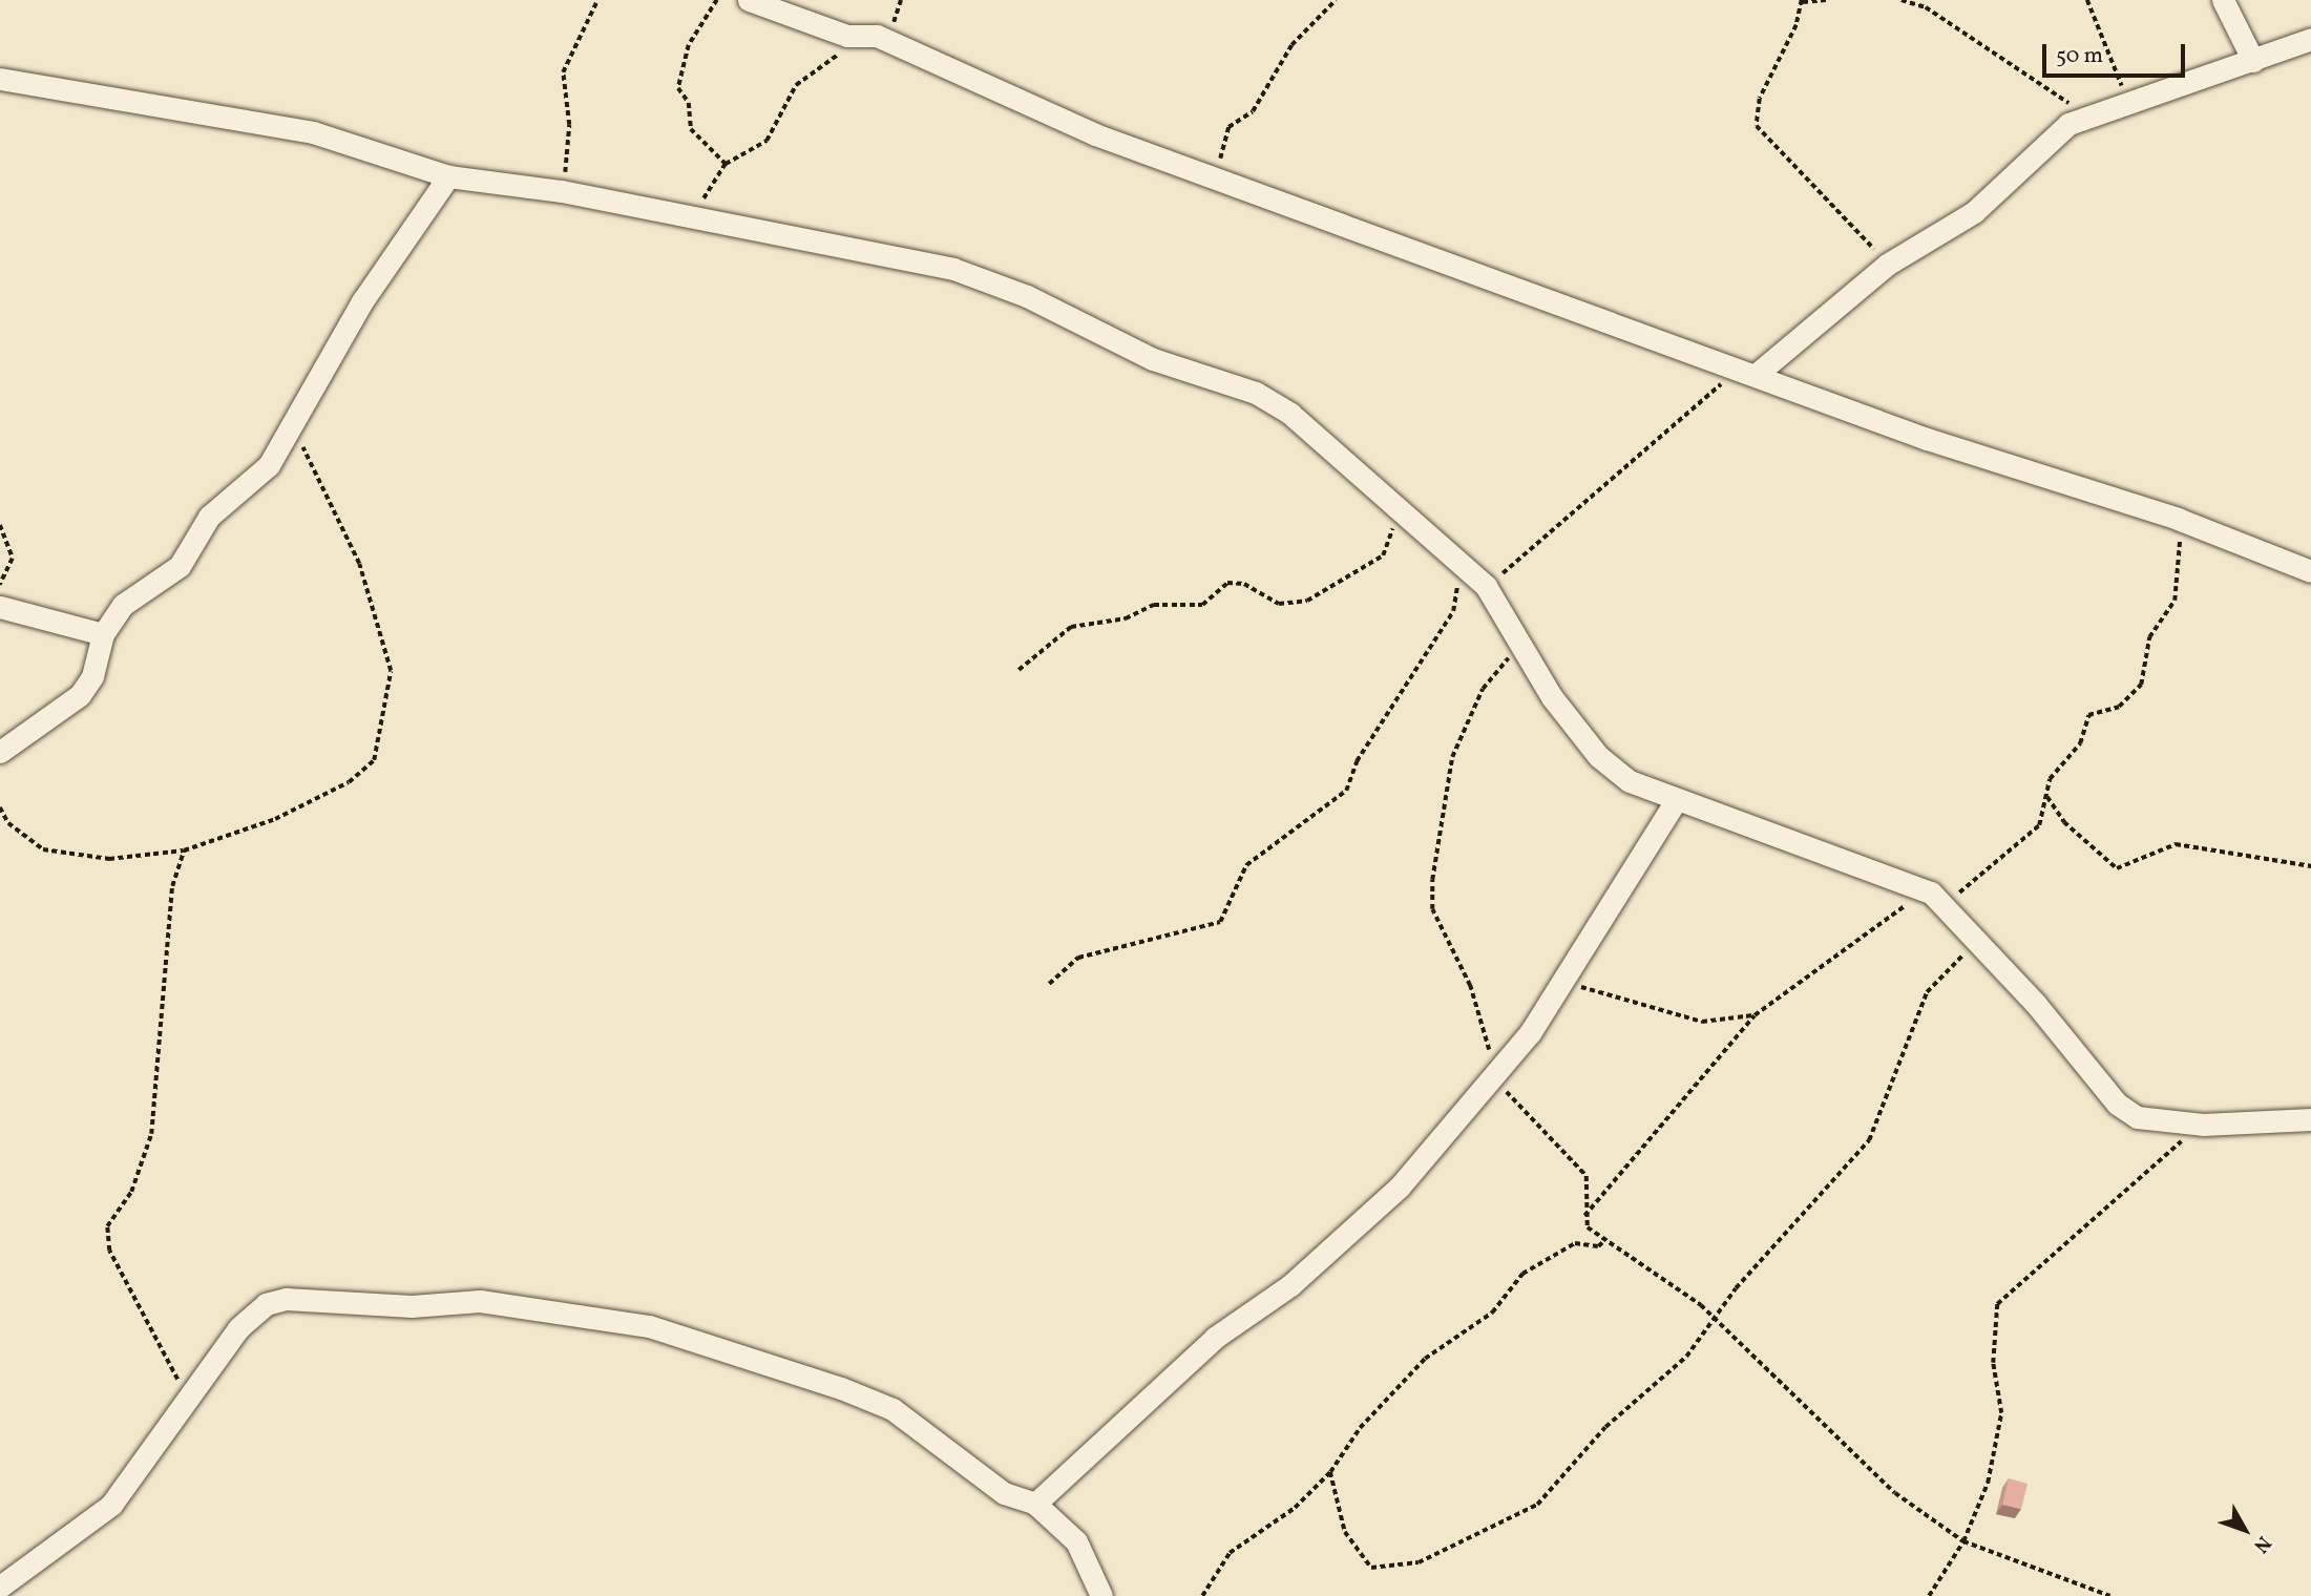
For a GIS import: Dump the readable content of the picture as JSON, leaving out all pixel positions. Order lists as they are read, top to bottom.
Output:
{
  "scale_bar": "50 m",
  "north": "bottom right"
}
